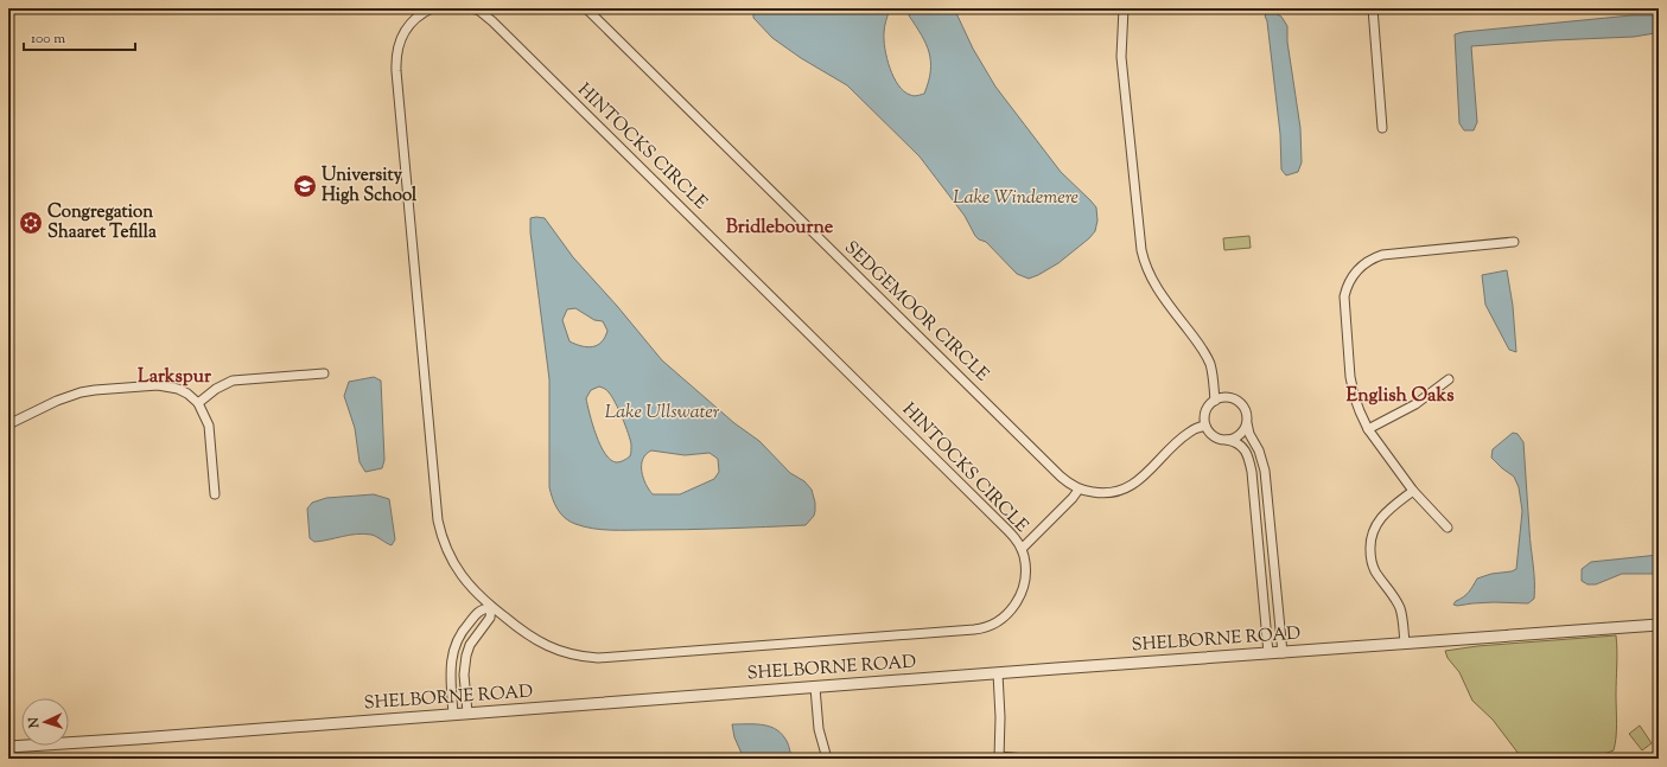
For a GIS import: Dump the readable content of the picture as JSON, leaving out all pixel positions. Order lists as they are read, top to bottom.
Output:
{
  "streets": {
    "street": ["HINTOCKS CIRCLE", "SEDGEMOOR CIRCLE", "SHELBORNE ROAD"]
  },
  "districts": ["Bridlebourne", "Larkspur", "English Oaks"],
  "water": ["Lake Windemere", "Lake Ullswater"],
  "places": {
    "school or university": ["University High School"],
    "synagogue": ["Congregation Shaaret Tefilla"]
  },
  "scale_bar": "100 m",
  "north": "left"
}
